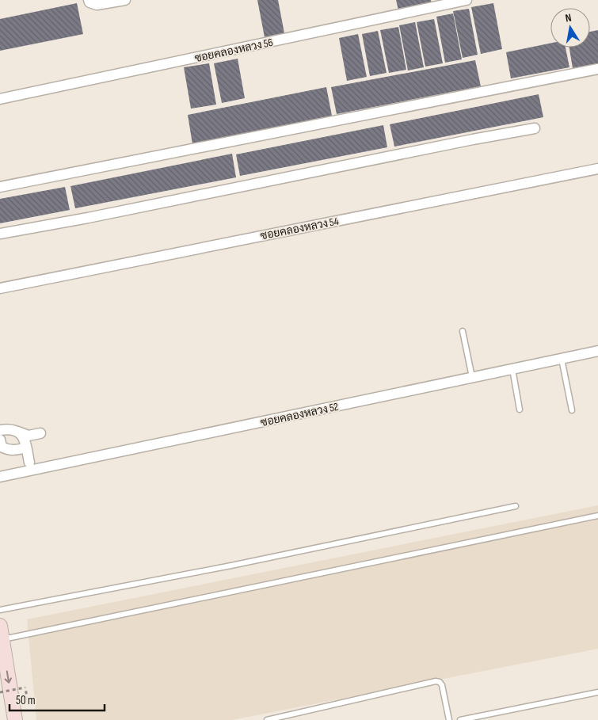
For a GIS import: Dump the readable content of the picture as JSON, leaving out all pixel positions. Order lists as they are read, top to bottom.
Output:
{
  "streets": {
    "street": ["ซอยคลองหลวง 56", "ซอยคลองหลวง 54", "ซอยคลองหลวง 52"]
  },
  "scale_bar": "50 m",
  "north": "top"
}
